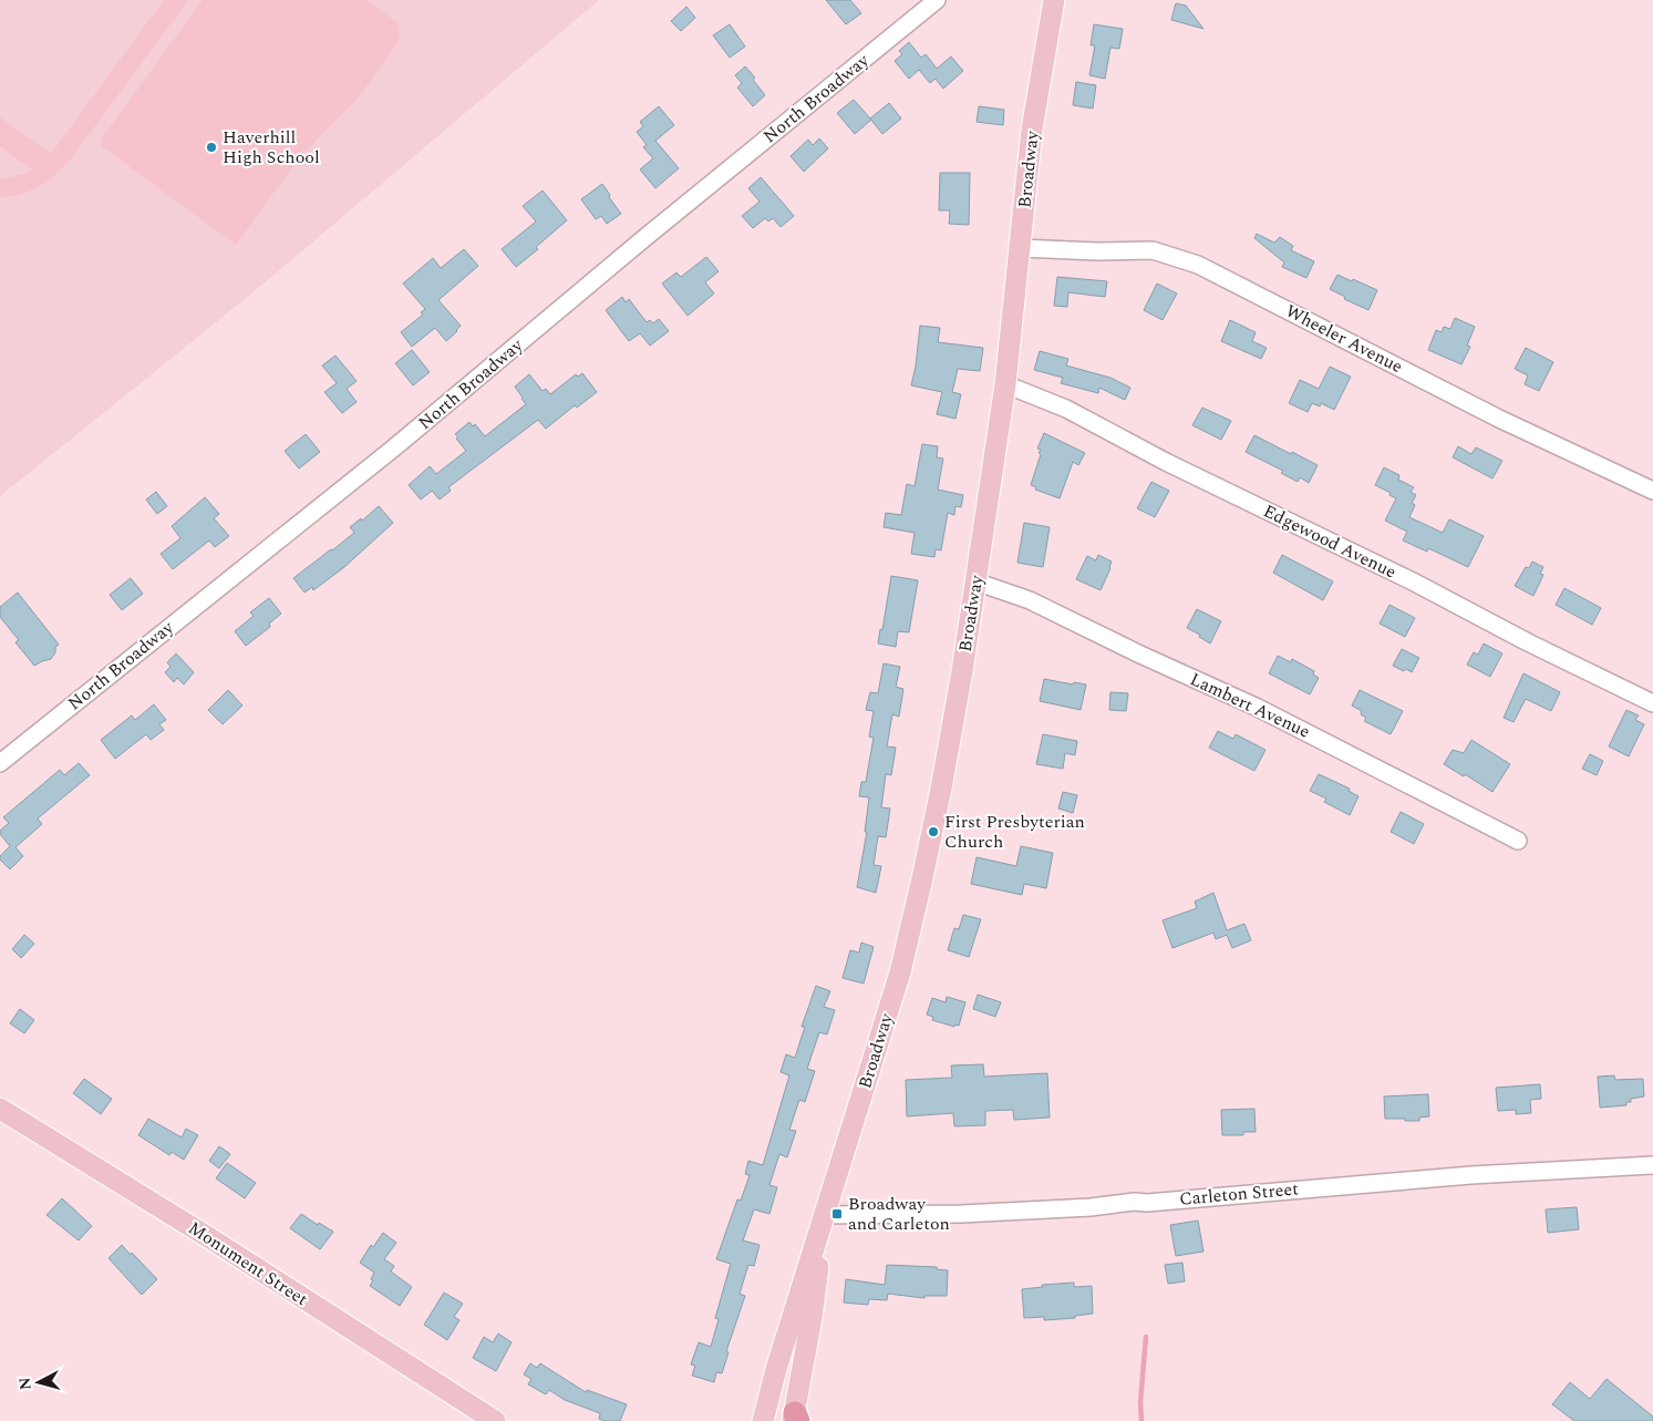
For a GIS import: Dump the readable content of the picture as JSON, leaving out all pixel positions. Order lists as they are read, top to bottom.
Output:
{
  "streets": {
    "main road": ["Broadway", "Monument Street"],
    "street": [
      "North Broadway",
      "Wheeler Avenue",
      "Edgewood Avenue",
      "Lambert Avenue",
      "Carleton Street"
    ]
  },
  "crossings": [
    ["Broadway", "Wheeler Avenue"],
    ["Broadway", "Edgewood Avenue"],
    ["Broadway", "Lambert Avenue"],
    ["Broadway", "Carleton Street"]
  ],
  "places": {
    "other": ["Haverhill High School", "First Presbyterian Church"],
    "transit": ["Broadway and Carleton"]
  },
  "north": "left"
}
